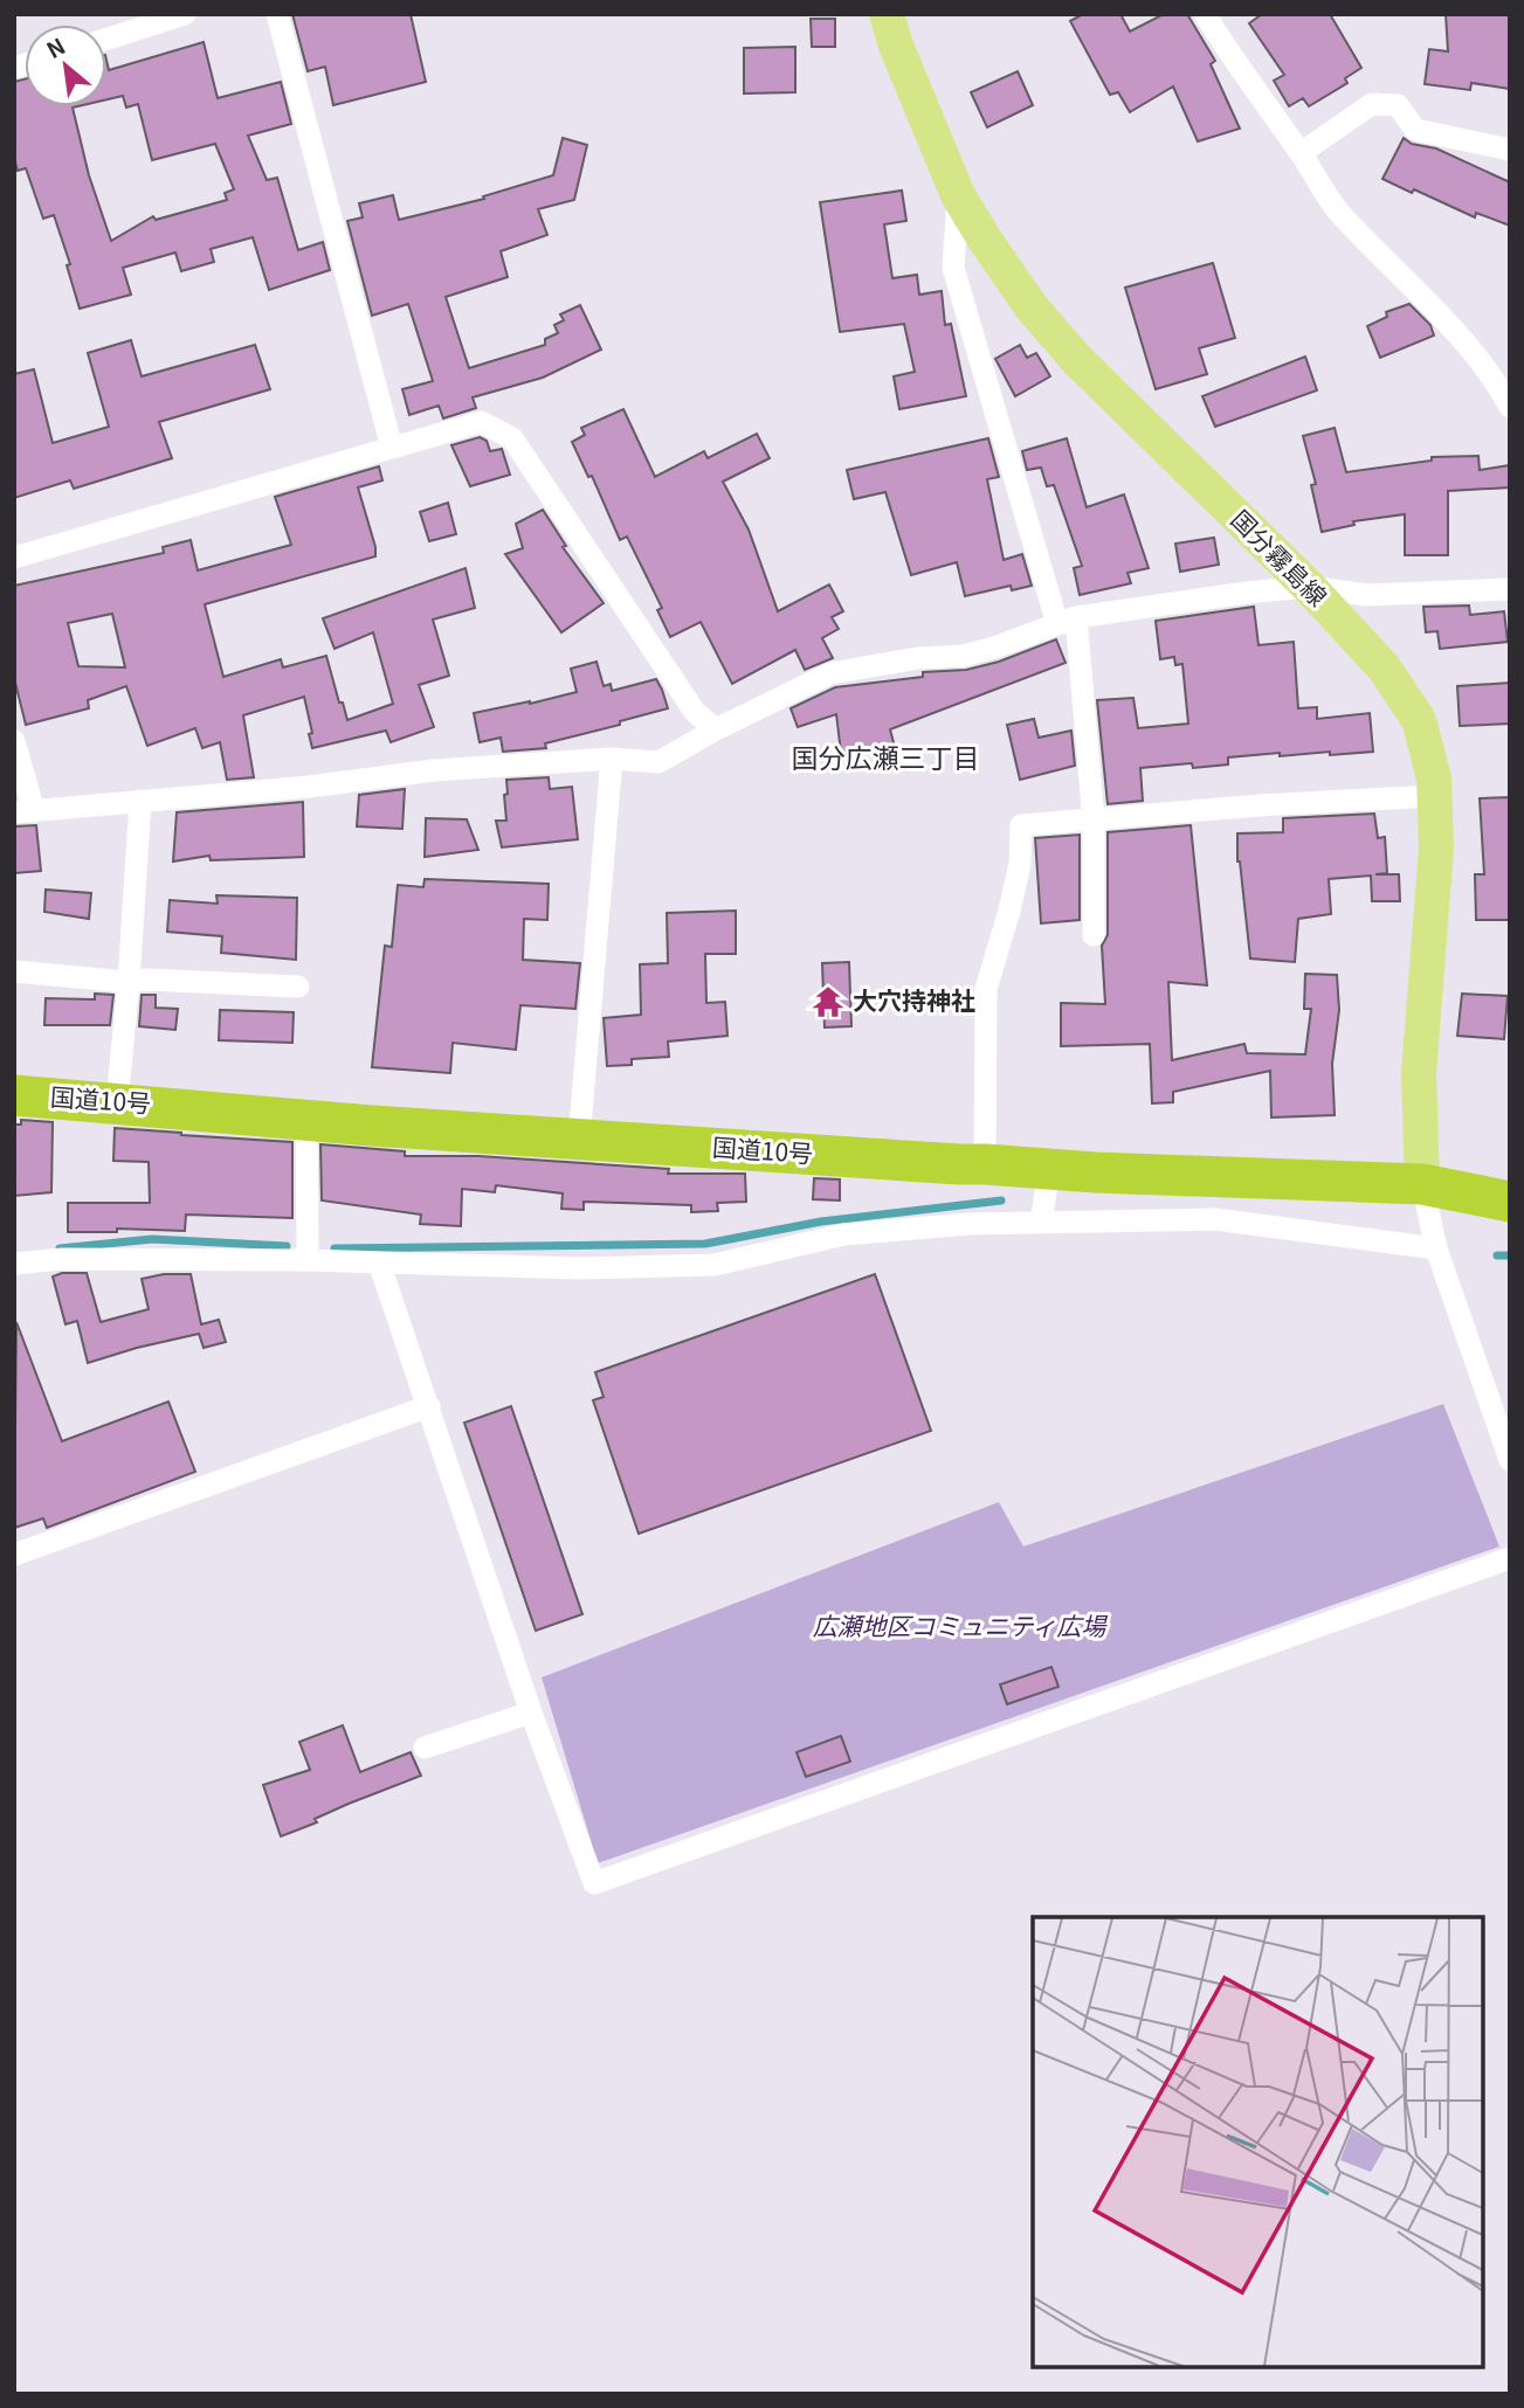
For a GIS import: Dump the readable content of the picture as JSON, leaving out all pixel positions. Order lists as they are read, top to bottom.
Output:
{
  "streets": {
    "highway": ["国道10号"],
    "main road": ["国分霧島線"]
  },
  "crossings": [
    ["国分霧島線", "国道10号"]
  ],
  "districts": ["国分広瀬三丁目"],
  "parks": ["広瀬地区コミュニティ広場"],
  "places": {
    "temple": ["大穴持神社"]
  },
  "north": "top left"
}
